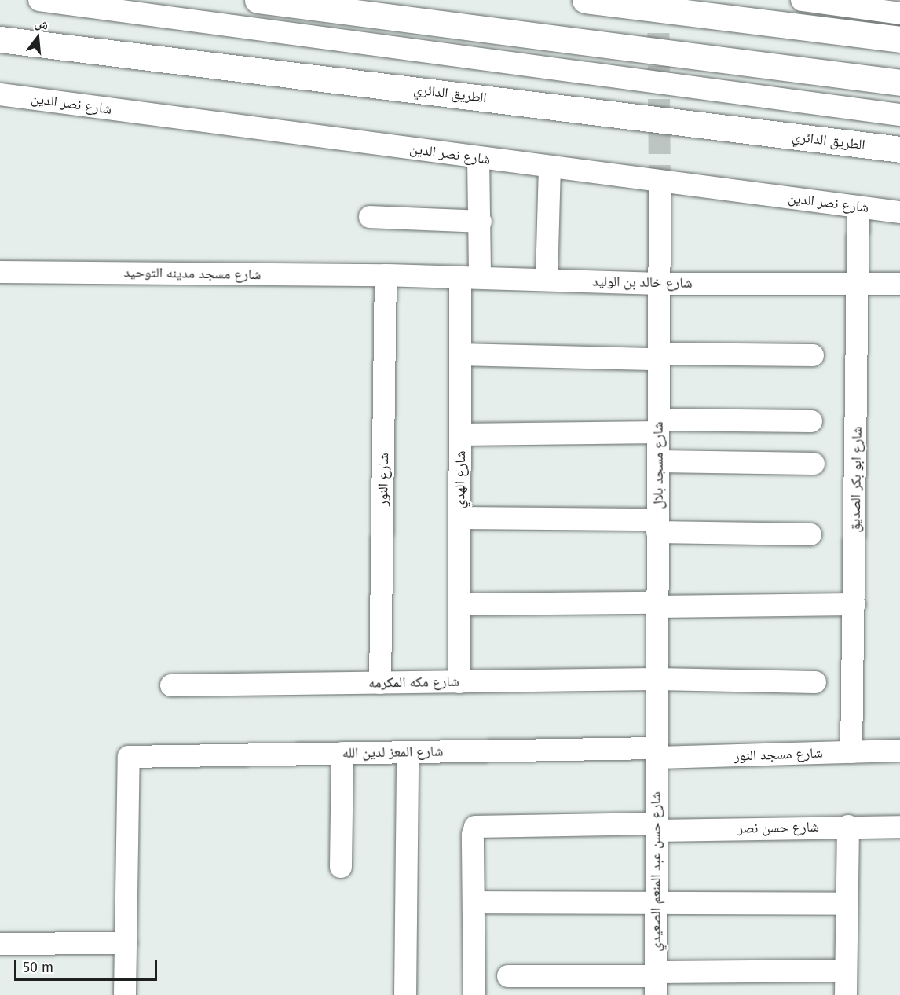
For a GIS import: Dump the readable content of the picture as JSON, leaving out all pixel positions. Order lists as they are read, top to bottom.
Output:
{
  "streets": {
    "highway": ["الطريق الدائري"],
    "street": [
      "شارع نصر الدين",
      "شارع مسجد مدينه التوحيد",
      "شارع خالد بن الوليد",
      "شارع مسجد بلال",
      "شارع النور",
      "شارع الهدي",
      "شارع ابو بكر الصديق",
      "شارع مكه المكرمه",
      "شارع المعز لدين الله",
      "شارع مسجد النور",
      "شارع حسن نصر",
      "شارع حسن عبد المنعم الصعيدي"
    ]
  },
  "crossings": [
    ["شارع نصر الدين", "شارع مسجد بلال"],
    ["شارع نصر الدين", "شارع الهدي"],
    ["شارع نصر الدين", "شارع ابو بكر الصديق"],
    ["شارع مسجد مدينه التوحيد", "شارع خالد بن الوليد"],
    ["شارع مسجد مدينه التوحيد", "شارع النور"],
    ["شارع خالد بن الوليد", "شارع مسجد بلال"],
    ["شارع خالد بن الوليد", "شارع النور"],
    ["شارع خالد بن الوليد", "شارع الهدي"],
    ["شارع خالد بن الوليد", "شارع ابو بكر الصديق"],
    ["شارع مسجد بلال", "شارع مكه المكرمه"],
    ["شارع مسجد بلال", "شارع المعز لدين الله"],
    ["شارع مسجد بلال", "شارع مسجد النور"],
    ["شارع مسجد بلال", "شارع حسن عبد المنعم الصعيدي"],
    ["شارع النور", "شارع مكه المكرمه"],
    ["شارع الهدي", "شارع مكه المكرمه"],
    ["شارع ابو بكر الصديق", "شارع مسجد النور"],
    ["شارع المعز لدين الله", "شارع مسجد النور"],
    ["شارع المعز لدين الله", "شارع حسن عبد المنعم الصعيدي"],
    ["شارع مسجد النور", "شارع حسن عبد المنعم الصعيدي"],
    ["شارع حسن نصر", "شارع حسن عبد المنعم الصعيدي"]
  ],
  "scale_bar": "50 m",
  "north": "top"
}
